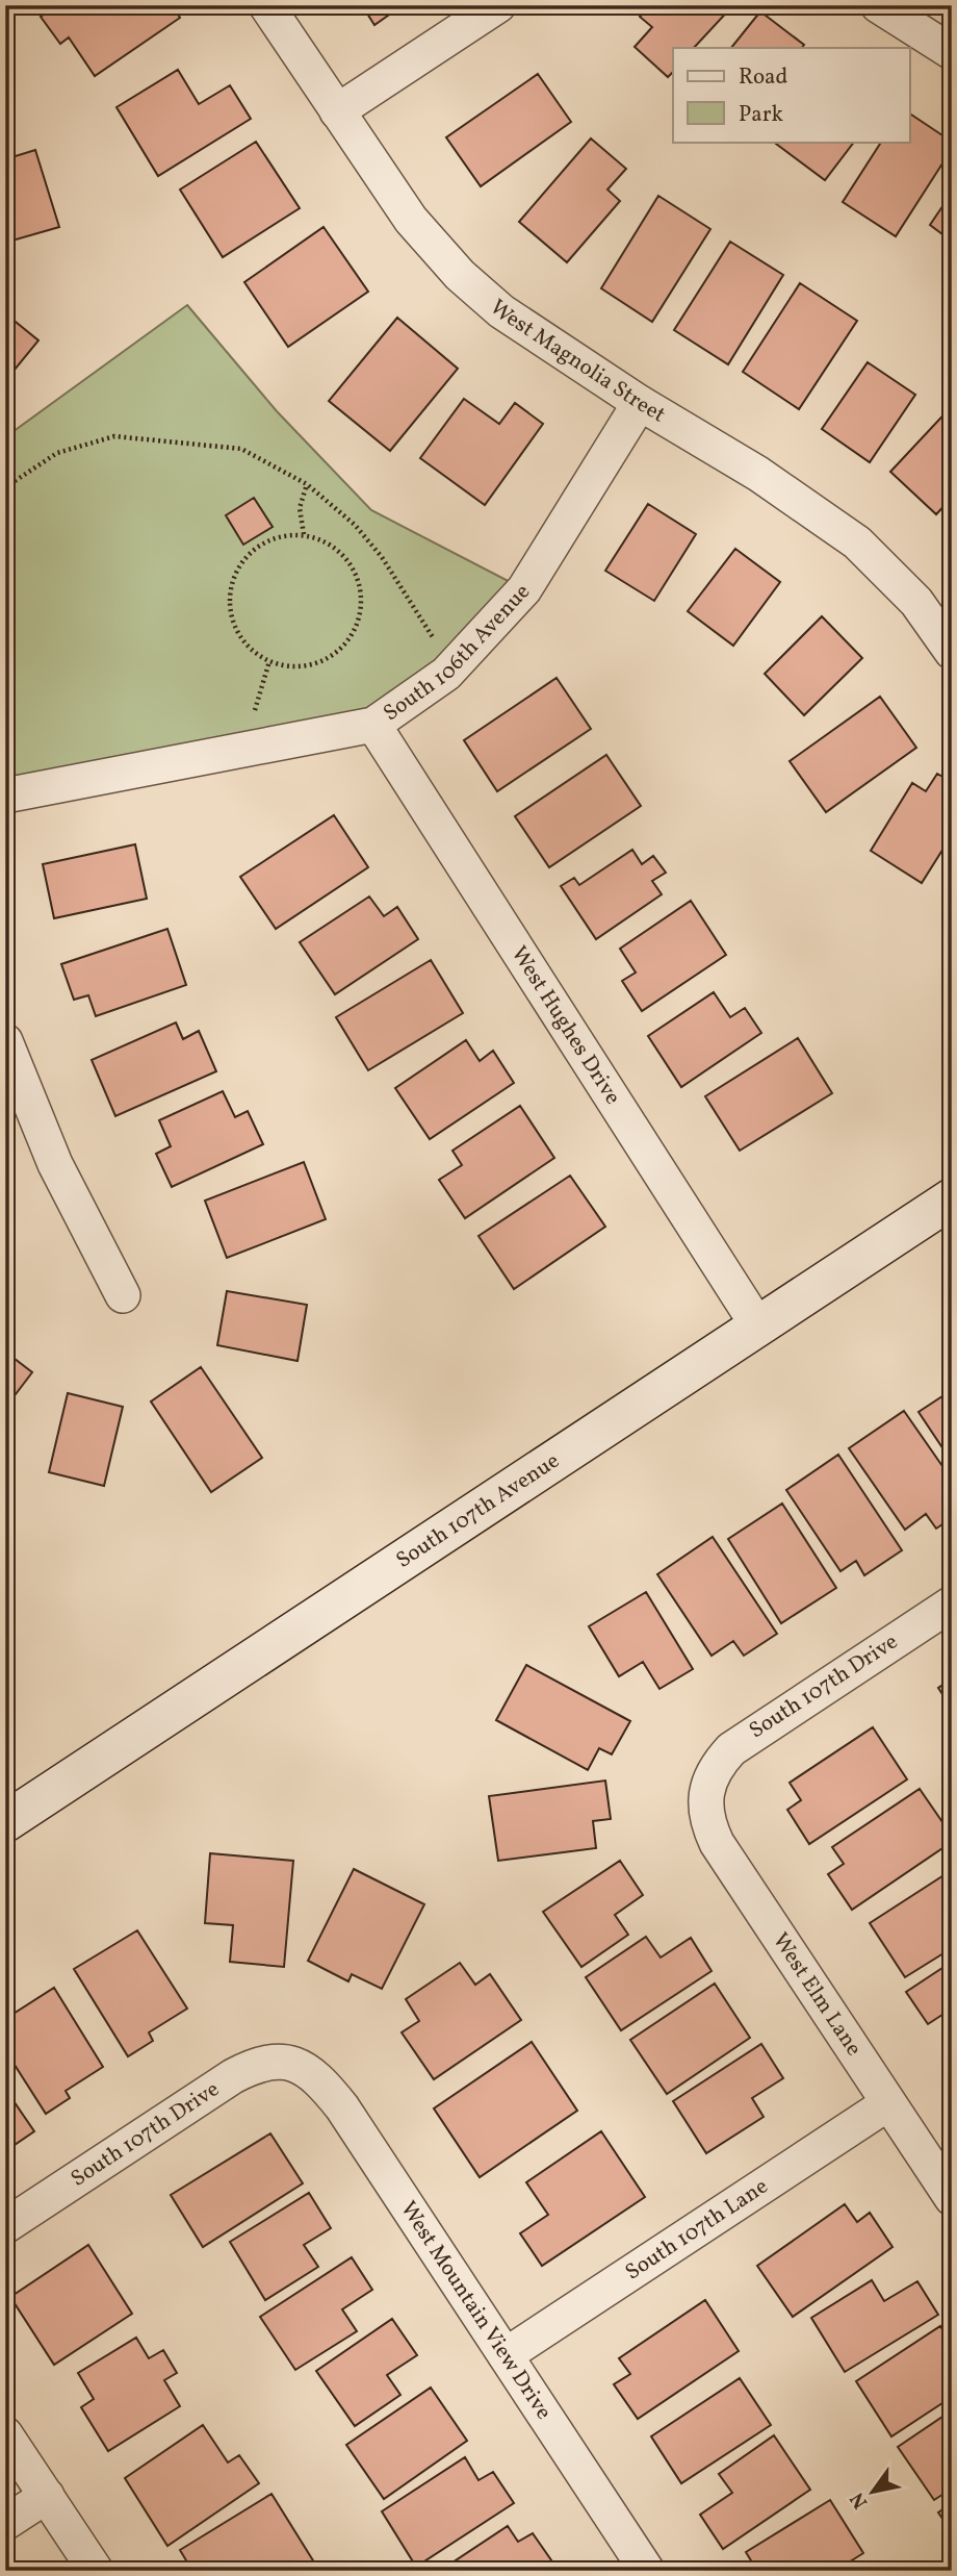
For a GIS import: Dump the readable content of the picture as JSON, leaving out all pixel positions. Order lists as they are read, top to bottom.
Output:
{
  "streets": {
    "main road": ["South 107th Avenue"],
    "street": [
      "West Magnolia Street",
      "South 106th Avenue",
      "West Hughes Drive",
      "South 107th Drive",
      "West Elm Lane",
      "South 107th Lane",
      "West Mountain View Drive"
    ]
  },
  "crossings": [
    ["West Magnolia Street", "South 106th Avenue"],
    ["South 106th Avenue", "West Hughes Drive"],
    ["West Hughes Drive", "South 107th Avenue"],
    ["South 107th Drive", "West Elm Lane"],
    ["South 107th Drive", "West Mountain View Drive"],
    ["West Elm Lane", "South 107th Lane"],
    ["South 107th Lane", "West Mountain View Drive"]
  ],
  "legend": ["Road", "Park"],
  "north": "bottom left"
}
